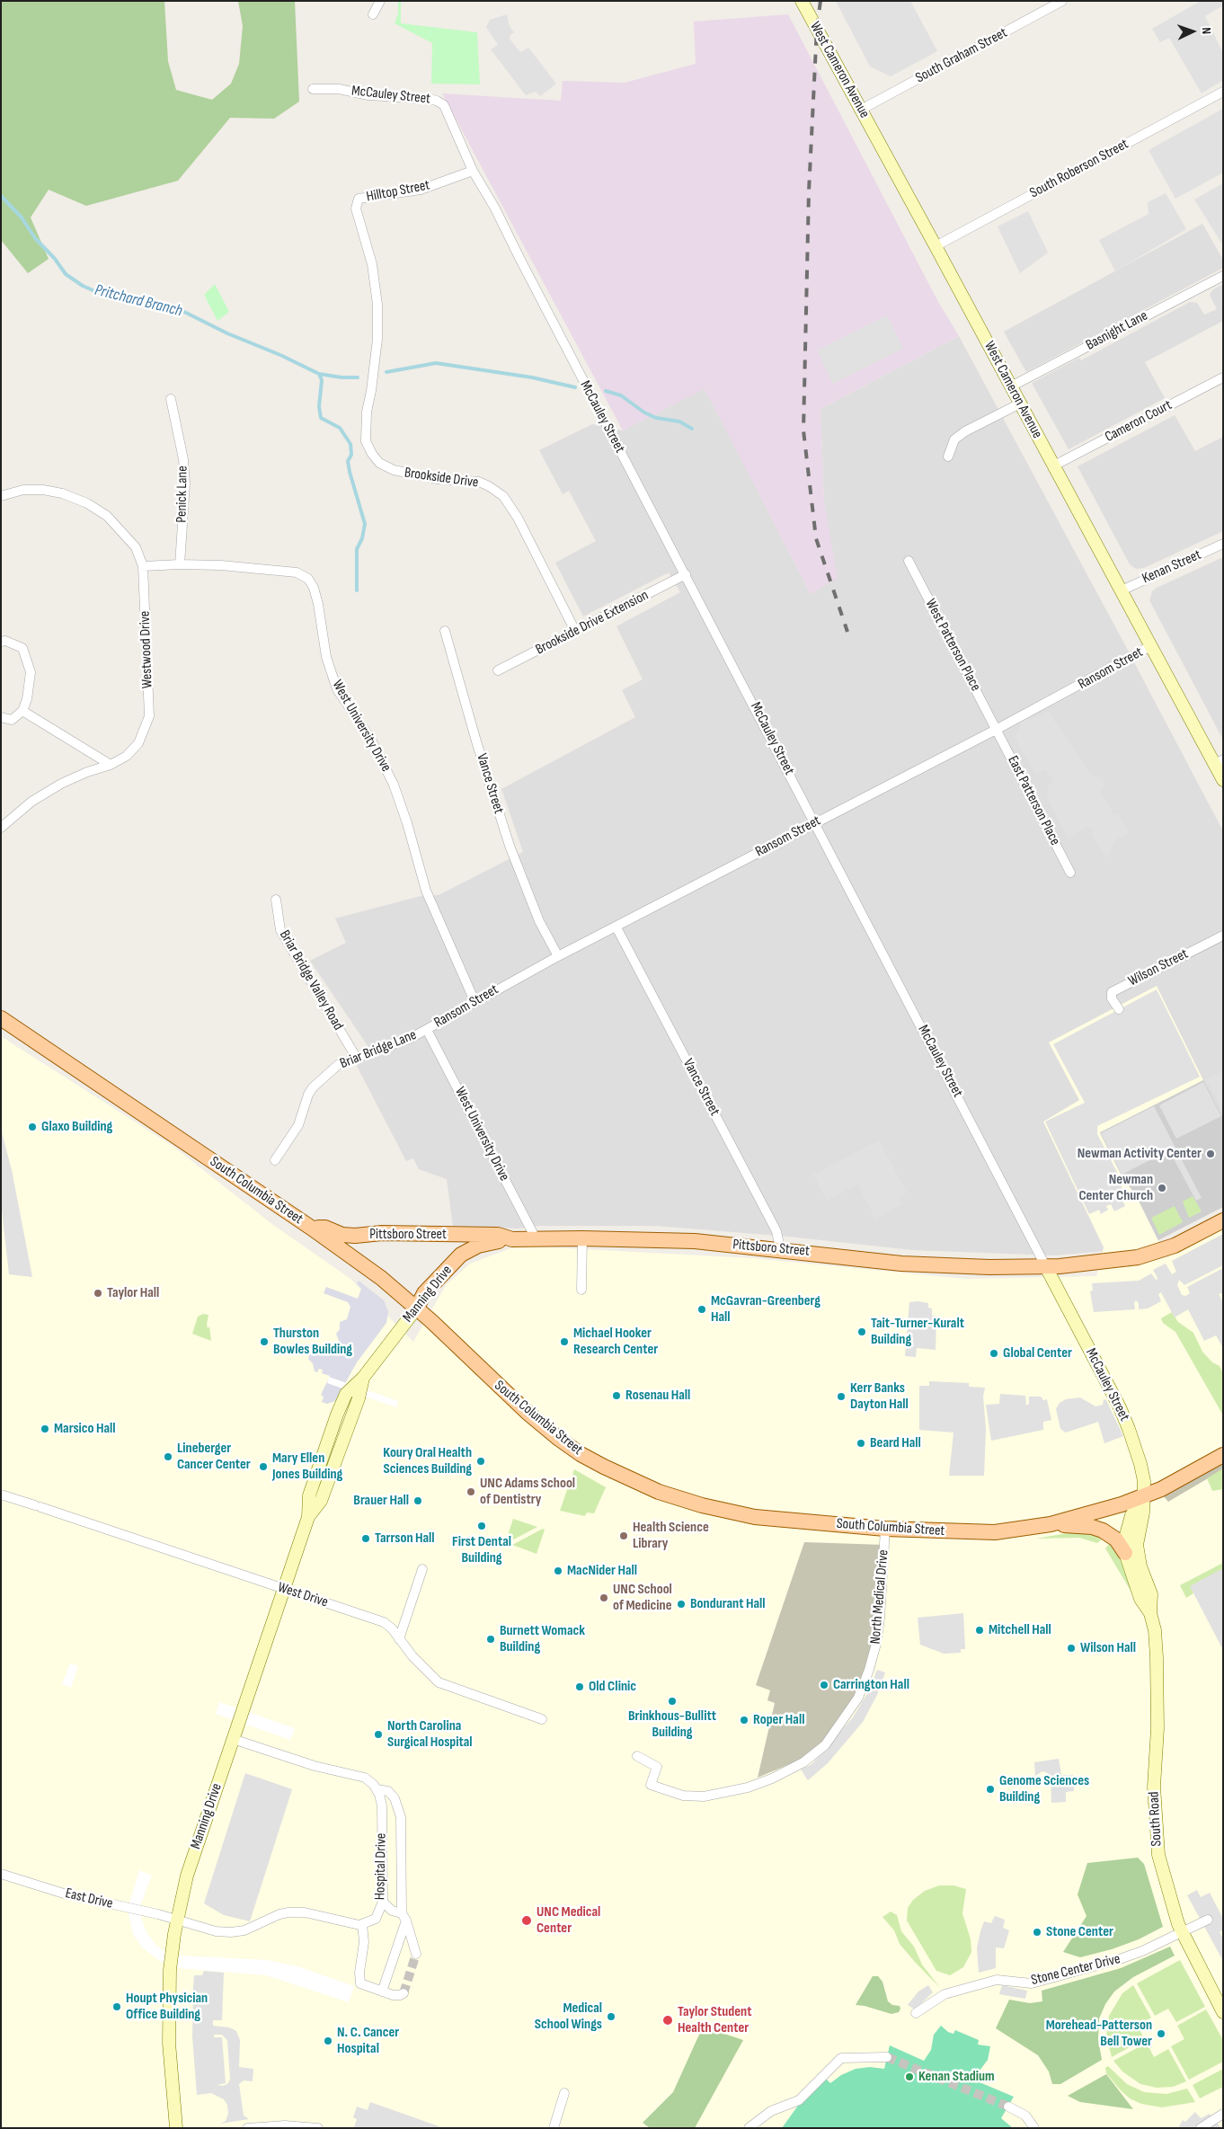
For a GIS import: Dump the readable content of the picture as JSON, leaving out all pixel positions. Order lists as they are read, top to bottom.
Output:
{
  "streets": {
    "main road": ["South Columbia Street", "Pittsboro Street", "Manning Drive"],
    "street": [
      "South Graham Street",
      "West Cameron Avenue",
      "McCauley Street",
      "South Roberson Street",
      "Hilltop Street",
      "Basnight Lane",
      "Cameron Court",
      "Brookside Drive",
      "Penick Lane",
      "Kenan Street",
      "Brookside Drive Extension",
      "West Patterson Place",
      "Westwood Drive",
      "Ransom Street",
      "West University Drive",
      "Vance Street",
      "East Patterson Place",
      "Wilson Street",
      "Briar Bridge Valley Road",
      "Briar Bridge Lane",
      "West Drive",
      "North Medical Drive",
      "South Road",
      "Hospital Drive",
      "East Drive",
      "Stone Center Drive"
    ]
  },
  "crossings": [
    ["South Graham Street", "West Cameron Avenue"],
    ["West Cameron Avenue", "South Roberson Street"],
    ["West Cameron Avenue", "Basnight Lane"],
    ["West Cameron Avenue", "Cameron Court"],
    ["West Cameron Avenue", "Kenan Street"],
    ["West Cameron Avenue", "Ransom Street"],
    ["McCauley Street", "Hilltop Street"],
    ["McCauley Street", "Brookside Drive Extension"],
    ["McCauley Street", "Ransom Street"],
    ["McCauley Street", "South Columbia Street"],
    ["McCauley Street", "Pittsboro Street"],
    ["McCauley Street", "South Road"],
    ["Hilltop Street", "Brookside Drive"],
    ["Brookside Drive", "Brookside Drive Extension"],
    ["Penick Lane", "West University Drive"],
    ["West Patterson Place", "Ransom Street"],
    ["West Patterson Place", "East Patterson Place"],
    ["Westwood Drive", "West University Drive"],
    ["Ransom Street", "West University Drive"],
    ["Ransom Street", "Vance Street"],
    ["Ransom Street", "East Patterson Place"],
    ["Ransom Street", "Briar Bridge Lane"],
    ["West University Drive", "Briar Bridge Lane"],
    ["West University Drive", "Pittsboro Street"],
    ["Vance Street", "Pittsboro Street"],
    ["Briar Bridge Valley Road", "Briar Bridge Lane"],
    ["South Columbia Street", "Pittsboro Street"],
    ["South Columbia Street", "Manning Drive"],
    ["South Columbia Street", "North Medical Drive"],
    ["South Columbia Street", "South Road"],
    ["Pittsboro Street", "Manning Drive"],
    ["Manning Drive", "West Drive"],
    ["Manning Drive", "East Drive"],
    ["South Road", "Stone Center Drive"]
  ],
  "water": ["Pritchard Branch"],
  "places": [
    "Glaxo Building",
    "Newman Activity Center",
    "Newman Center Church",
    "Taylor Hall",
    "McGavran-Greenberg Hall",
    "Tait-Turner-Kuralt Building",
    "Thurston Bowles Building",
    "Michael Hooker Research Center",
    "Global Center",
    "Rosenau Hall",
    "Kerr Banks Dayton Hall",
    "Marsico Hall",
    "Beard Hall",
    "Lineberger Cancer Center",
    "Koury Oral Health Sciences Building",
    "Mary Ellen Jones Building",
    "UNC Adams School of Dentistry",
    "Brauer Hall",
    "First Dental Building",
    "Health Science Library",
    "Tarrson Hall",
    "MacNider Hall",
    "UNC School of Medicine",
    "Bondurant Hall",
    "Mitchell Hall",
    "Burnett Womack Building",
    "Wilson Hall",
    "Carrington Hall",
    "Old Clinic",
    "Brinkhous-Bullitt Building",
    "Roper Hall",
    "North Carolina Surgical Hospital",
    "Genome Sciences Building",
    "UNC Medical Center",
    "Stone Center",
    "Houpt Physician Office Building",
    "Medical School Wings",
    "Taylor Student Health Center",
    "Morehead-Patterson Bell Tower",
    "N. C. Cancer Hospital",
    "Kenan Stadium"
  ],
  "north": "right"
}
